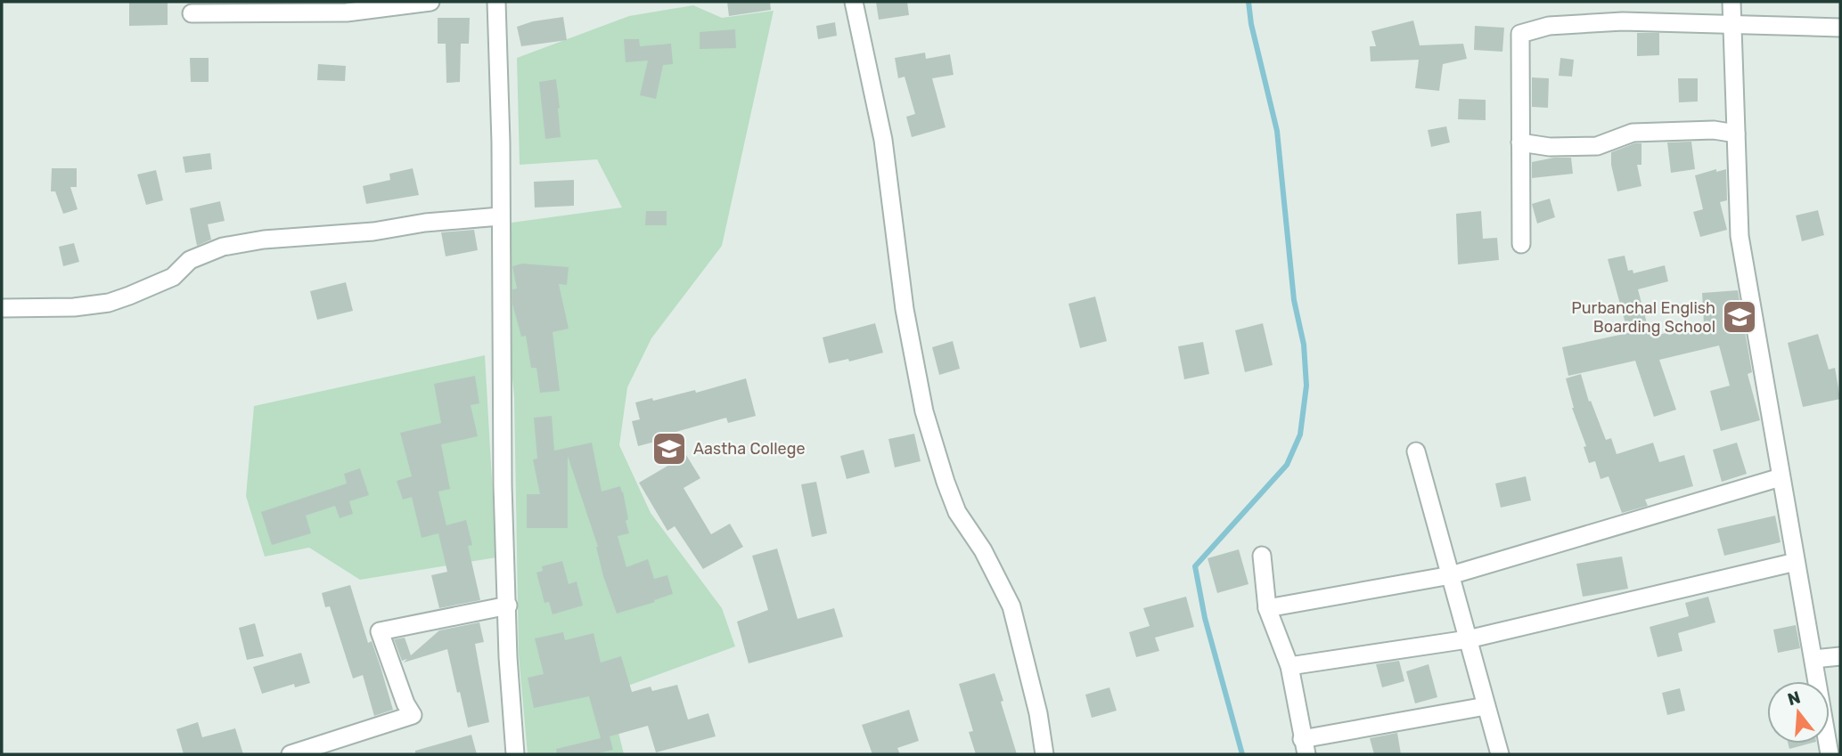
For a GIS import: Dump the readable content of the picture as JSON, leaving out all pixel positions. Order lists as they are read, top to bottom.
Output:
{
  "places": {
    "school or university": ["Purbanchal English Boarding School", "Aastha College"]
  },
  "north": "top"
}
